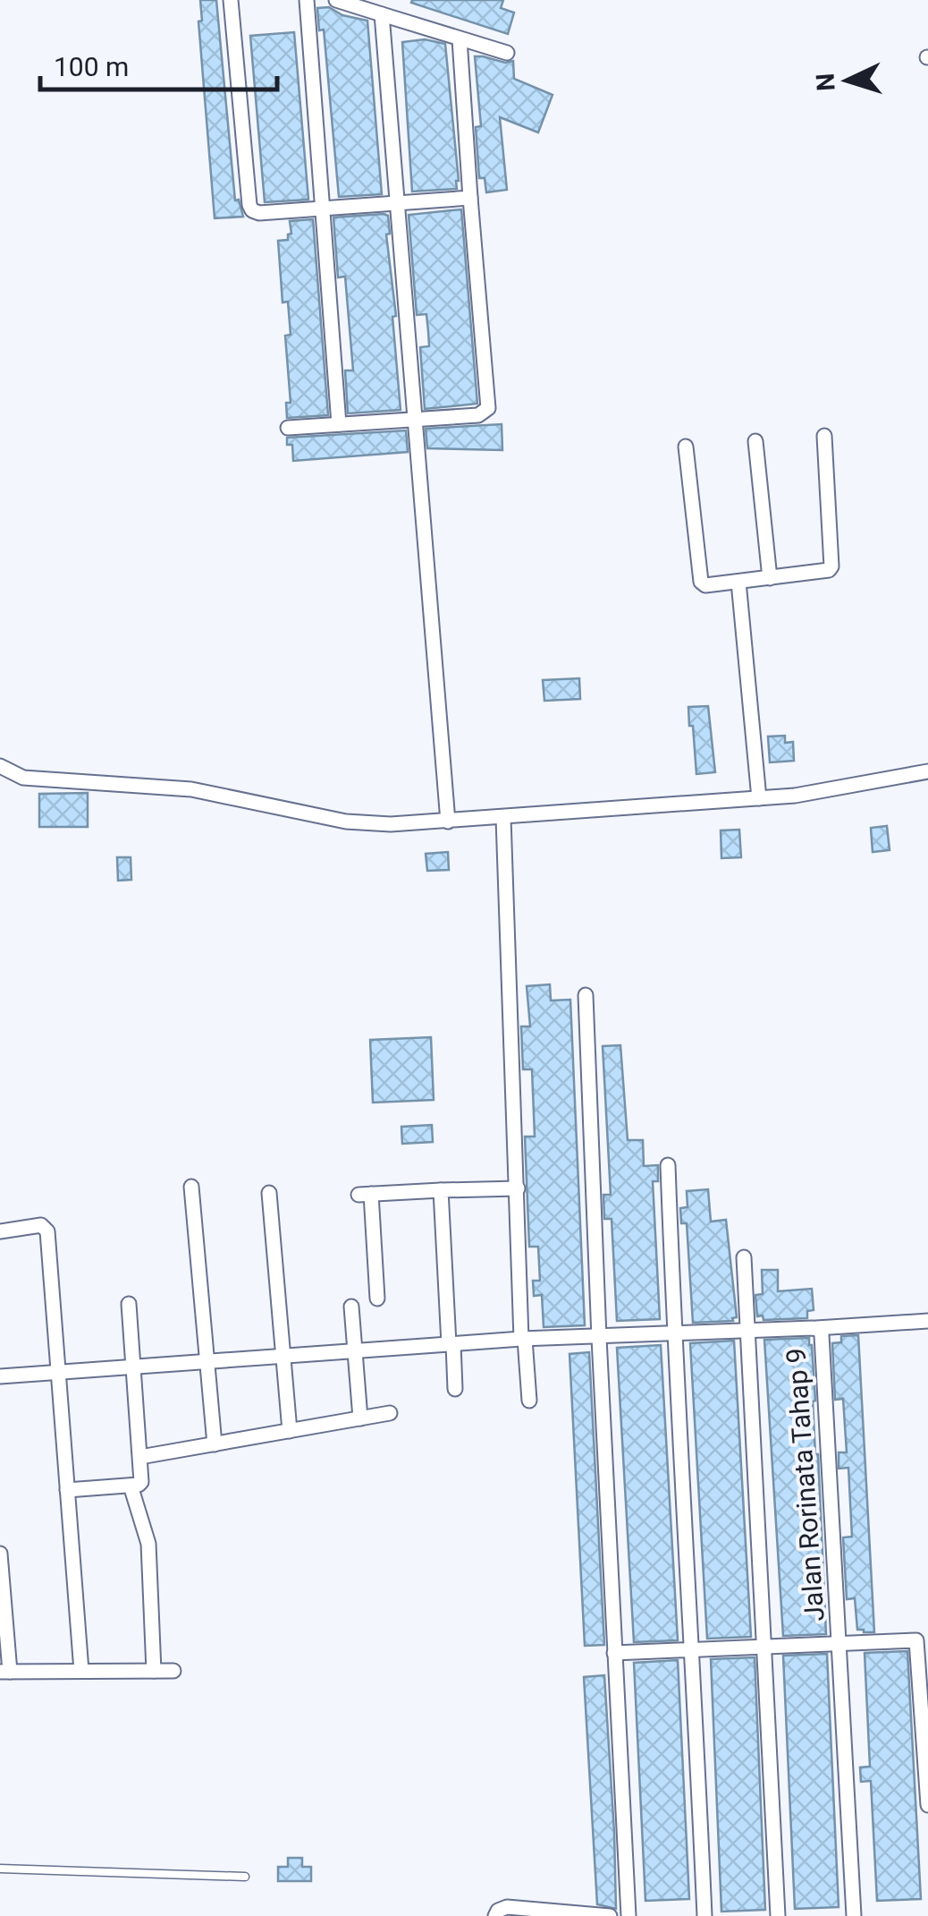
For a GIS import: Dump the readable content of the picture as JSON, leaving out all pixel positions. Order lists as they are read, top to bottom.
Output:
{
  "streets": {
    "street": ["Jalan Rorinata Tahap 9"]
  },
  "scale_bar": "100 m",
  "north": "left"
}
